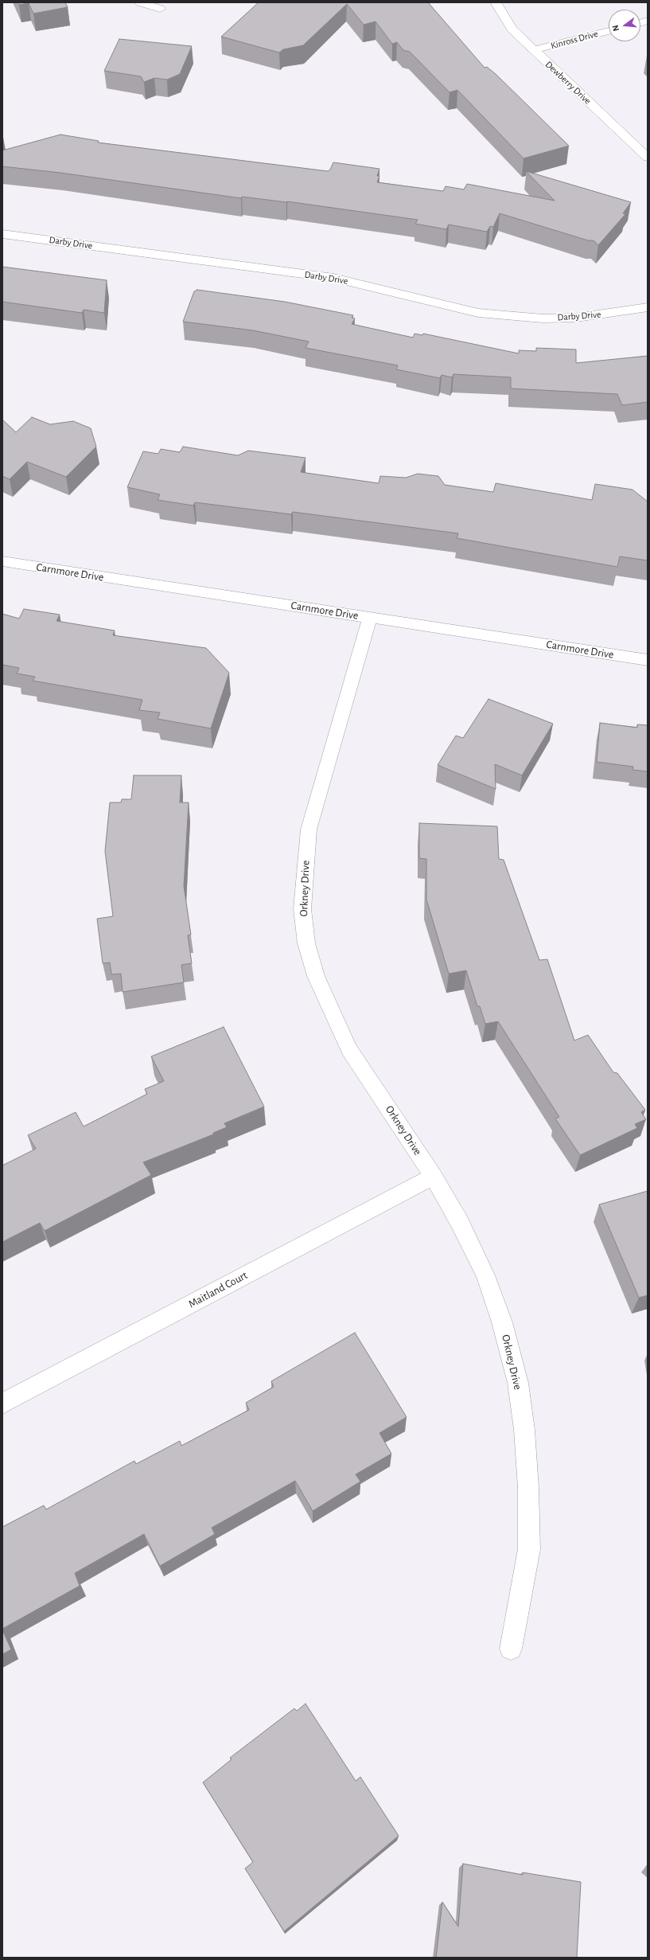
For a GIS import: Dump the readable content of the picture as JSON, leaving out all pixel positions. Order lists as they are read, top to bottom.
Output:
{
  "streets": {
    "street": [
      "Kinross Drive",
      "Dewberry Drive",
      "Darby Drive",
      "Carnmore Drive",
      "Orkney Drive",
      "Maitland Court"
    ]
  },
  "crossings": [
    ["Kinross Drive", "Dewberry Drive"],
    ["Carnmore Drive", "Orkney Drive"],
    ["Orkney Drive", "Maitland Court"]
  ],
  "north": "left"
}
